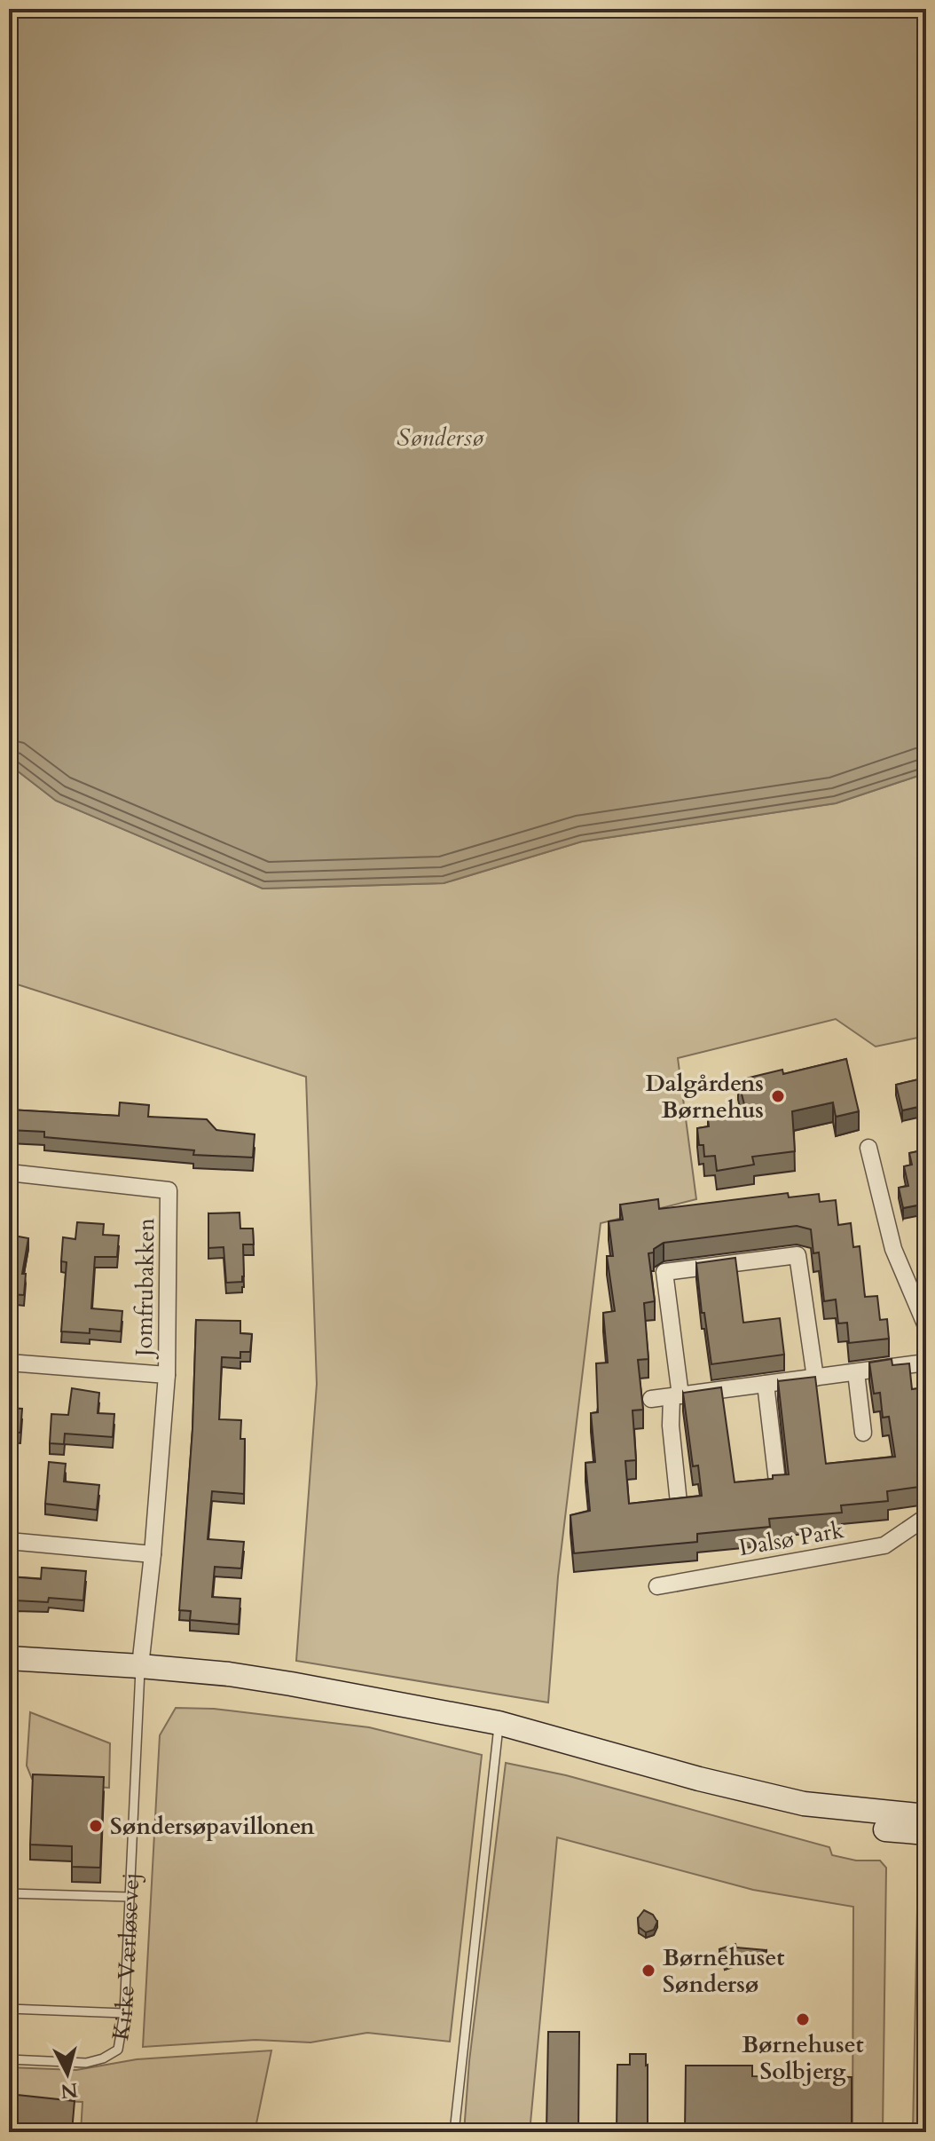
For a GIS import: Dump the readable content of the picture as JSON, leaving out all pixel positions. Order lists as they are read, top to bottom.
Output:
{
  "streets": {
    "street": ["Jomfrubakken", "Dalsø Park"],
    "lane": ["Kirke Værløsevej"]
  },
  "crossings": [
    ["Jomfrubakken", "Kirke Værløsevej"]
  ],
  "water": ["Søndersø"],
  "places": [
    "Dalgårdens Børnehus",
    "Søndersøpavillonen",
    "Børnehuset Søndersø",
    "Børnehuset Solbjerg"
  ],
  "north": "bottom"
}
